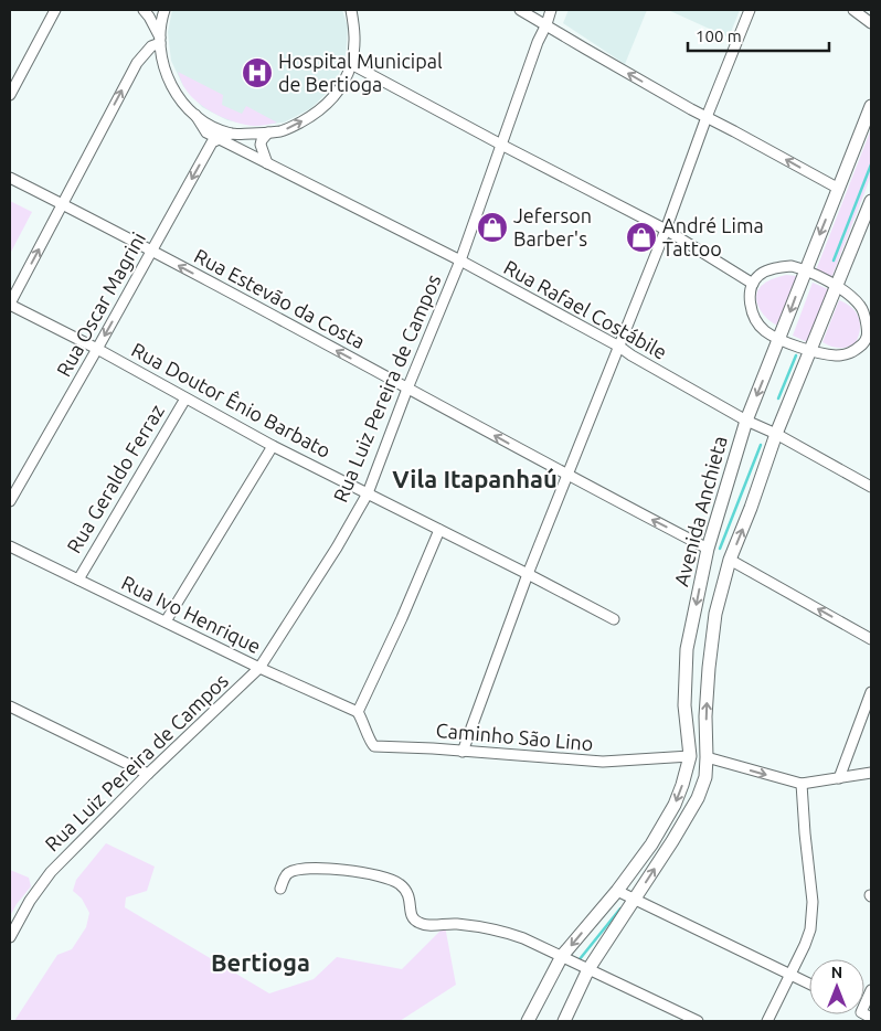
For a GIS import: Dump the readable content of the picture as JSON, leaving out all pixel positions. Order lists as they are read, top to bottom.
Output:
{
  "streets": {
    "main road": ["Avenida Anchieta"],
    "street": [
      "Rua Estevão da Costa",
      "Rua Oscar Magrini",
      "Rua Rafael Costábile",
      "Rua Luiz Pereira de Campos",
      "Rua Doutor Ênio Barbato",
      "Rua Geraldo Ferraz",
      "Rua Ivo Henrique",
      "Caminho São Lino"
    ]
  },
  "crossings": [
    ["Rua Estevão da Costa", "Rua Oscar Magrini"],
    ["Rua Estevão da Costa", "Rua Luiz Pereira de Campos"],
    ["Rua Estevão da Costa", "Avenida Anchieta"],
    ["Rua Oscar Magrini", "Rua Rafael Costábile"],
    ["Rua Oscar Magrini", "Rua Doutor Ênio Barbato"],
    ["Rua Rafael Costábile", "Rua Luiz Pereira de Campos"],
    ["Rua Rafael Costábile", "Avenida Anchieta"],
    ["Rua Luiz Pereira de Campos", "Rua Doutor Ênio Barbato"],
    ["Rua Luiz Pereira de Campos", "Rua Ivo Henrique"],
    ["Rua Doutor Ênio Barbato", "Rua Geraldo Ferraz"],
    ["Rua Geraldo Ferraz", "Rua Ivo Henrique"],
    ["Avenida Anchieta", "Caminho São Lino"],
    ["Rua Ivo Henrique", "Caminho São Lino"]
  ],
  "one_way": ["Rua Estevão da Costa", "Rua Oscar Magrini"],
  "districts": ["Vila Itapanhaú", "Bertioga"],
  "places": {
    "hospital": ["Hospital Municipal de Bertioga"],
    "shop": ["Jeferson Barber's", "André Lima Tattoo"]
  },
  "scale_bar": "100 m",
  "north": "top"
}
